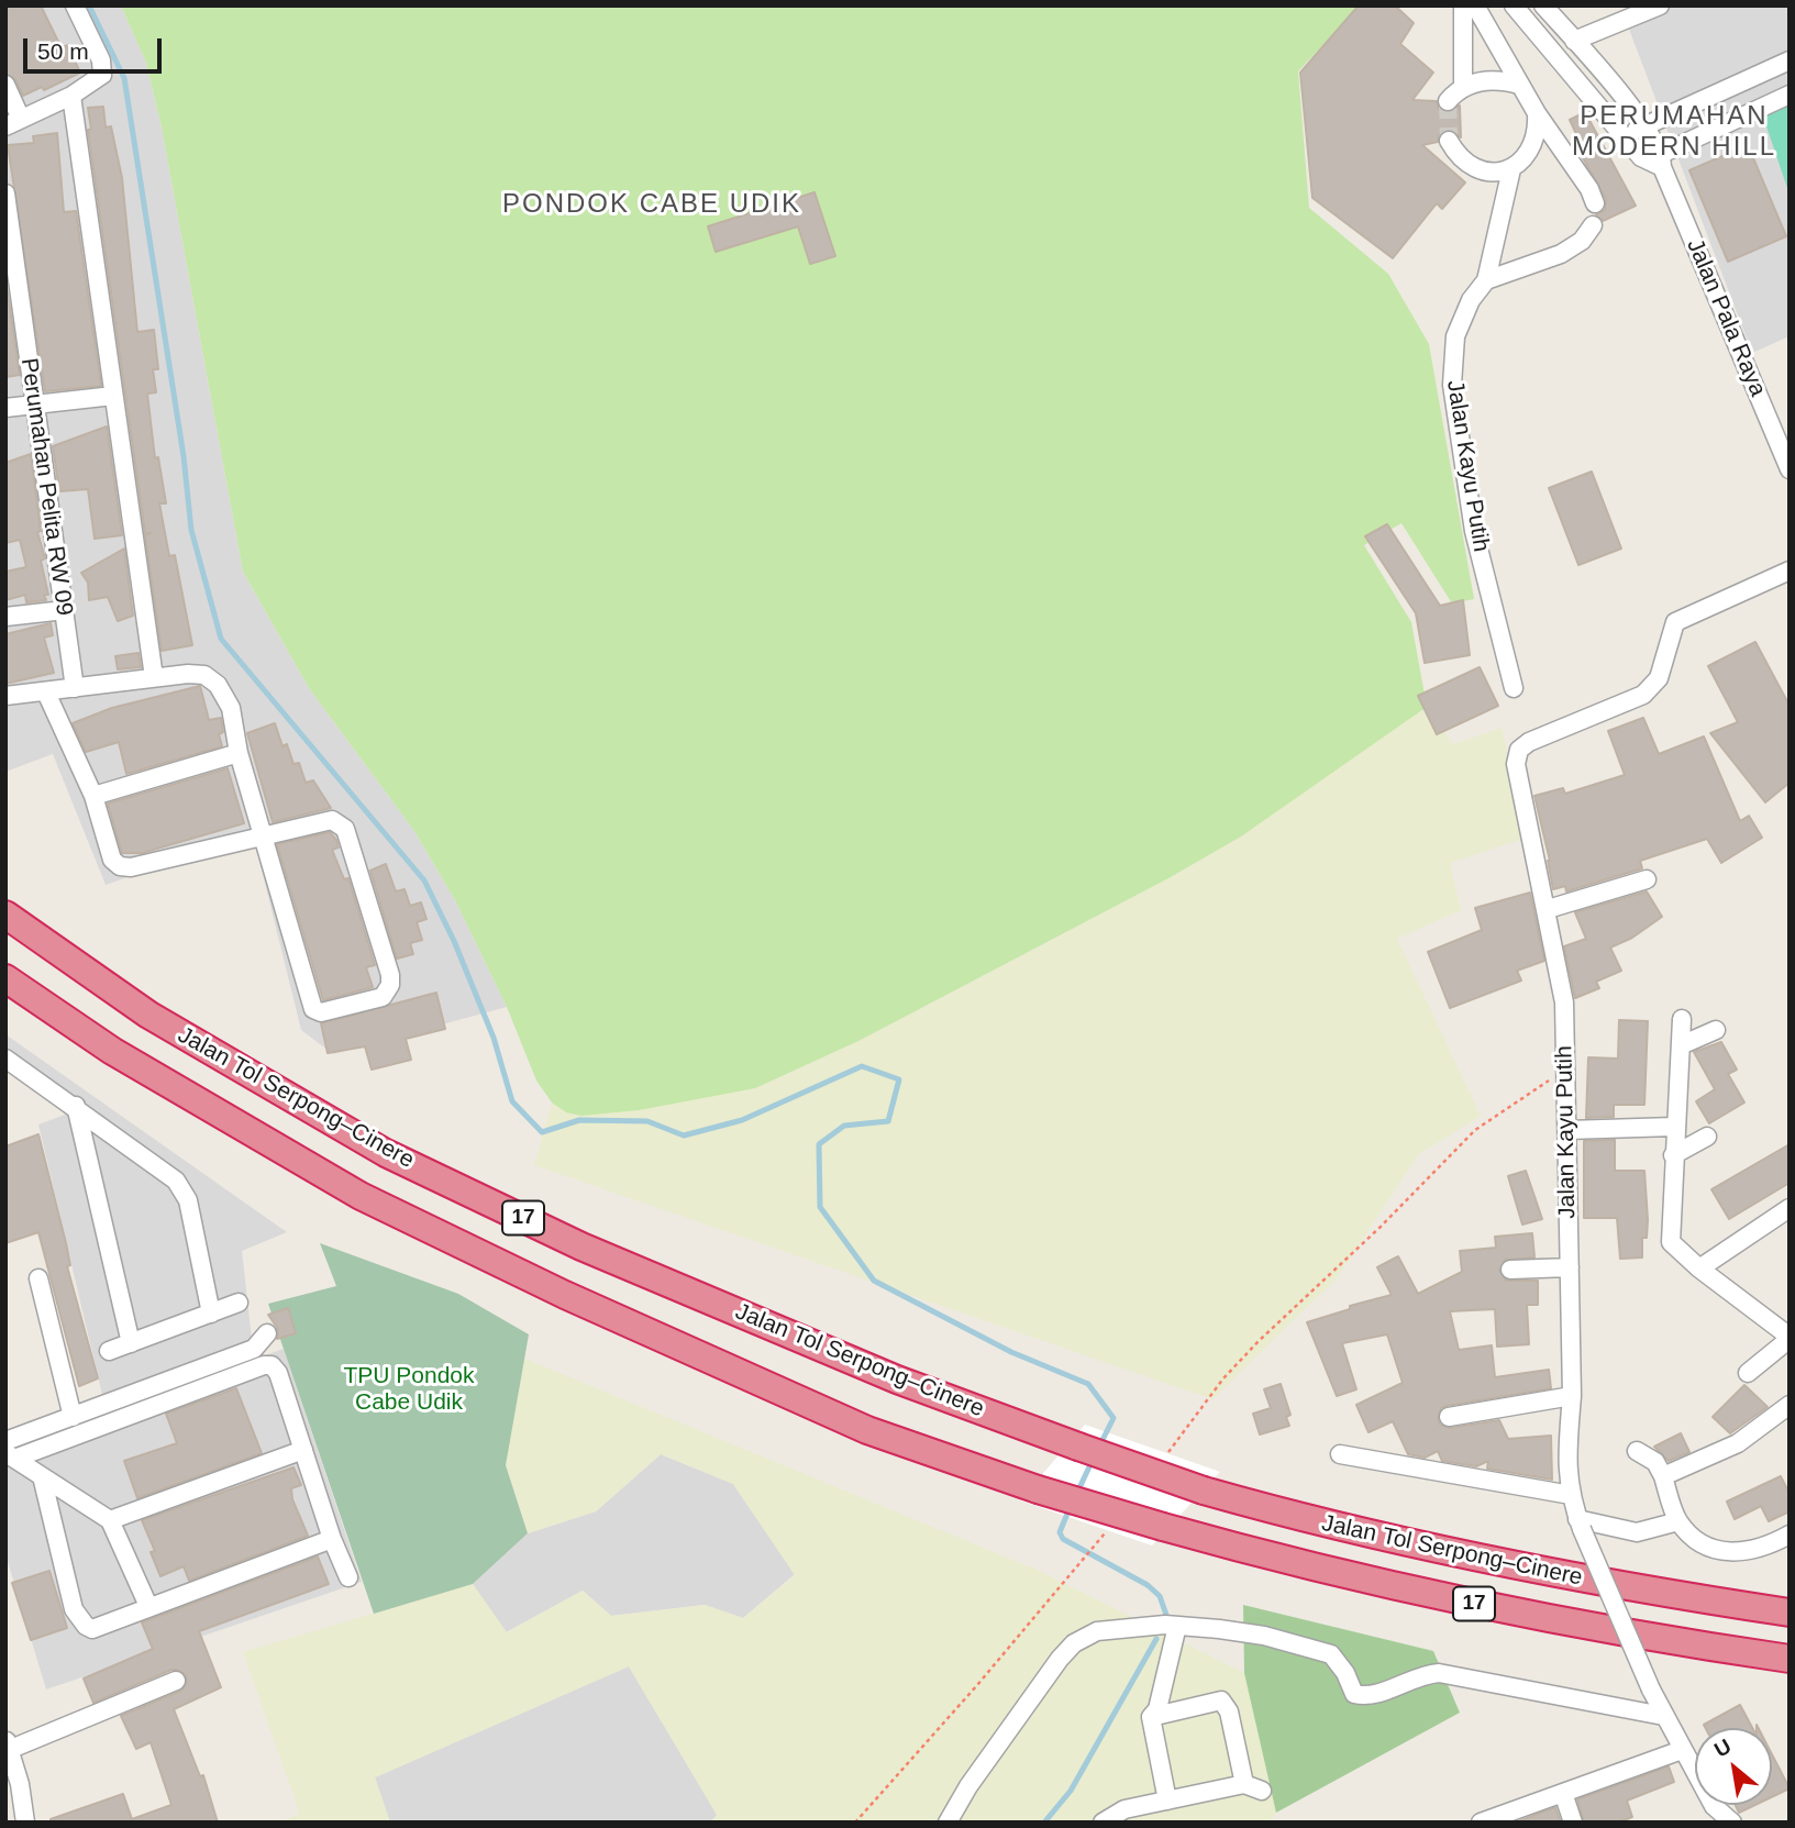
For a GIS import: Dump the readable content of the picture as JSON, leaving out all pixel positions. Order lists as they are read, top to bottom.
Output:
{
  "streets": {
    "highway": ["Jalan Tol Serpong–Cinere", "17"],
    "street": ["Jalan Pala Raya", "Jalan Kayu Putih", "Perumahan Pelita RW 09"]
  },
  "districts": ["PERUMAHAN MODERN HILL", "PONDOK CABE UDIK"],
  "parks": ["TPU Pondok Cabe Udik"],
  "scale_bar": "50 m",
  "north": "top left"
}
